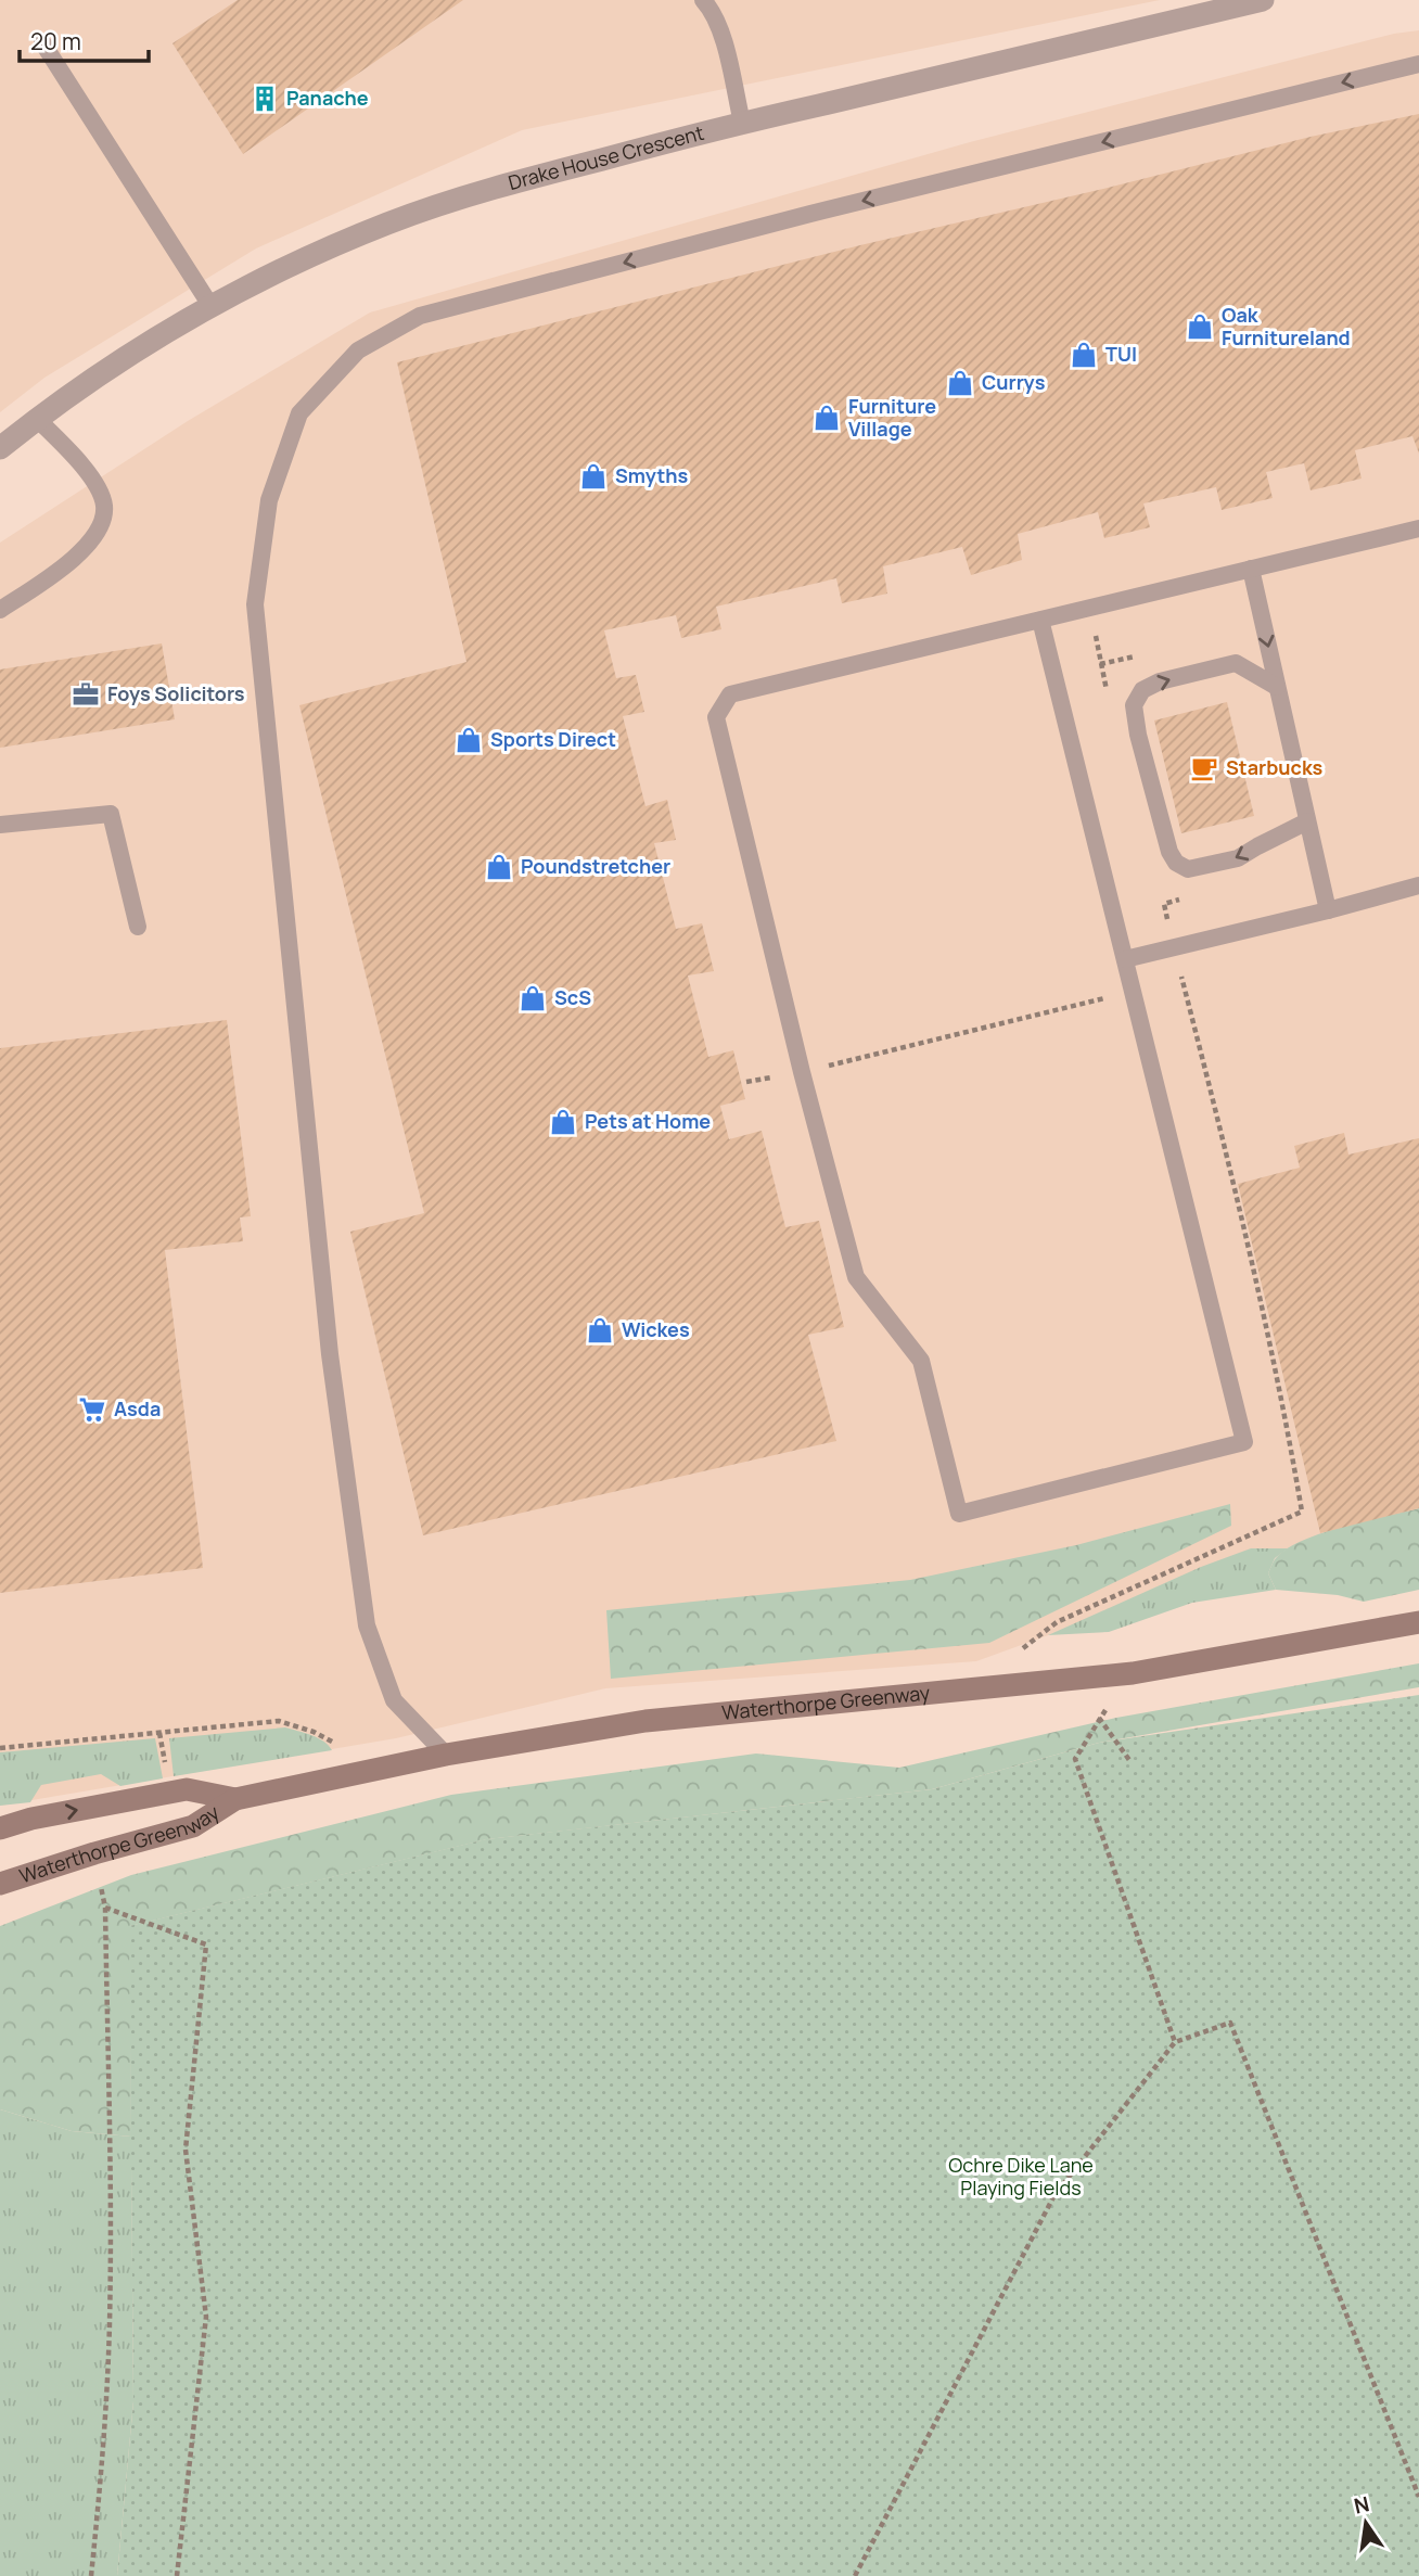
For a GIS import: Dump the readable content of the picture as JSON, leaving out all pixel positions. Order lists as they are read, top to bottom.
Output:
{
  "streets": {
    "street": ["Drake House Crescent", "Waterthorpe Greenway"]
  },
  "parks": ["Ochre Dike Lane Playing Fields"],
  "places": {
    "building": ["Panache"],
    "shop": [
      "Oak Furnitureland",
      "TUI",
      "Currys",
      "Furniture Village",
      "Smyths",
      "Sports Direct",
      "Poundstretcher",
      "ScS",
      "Pets at Home",
      "Wickes"
    ],
    "office": ["Foys Solicitors"],
    "cafe": ["Starbucks"],
    "supermarket": ["Asda"]
  },
  "scale_bar": "20 m",
  "north": "top"
}
